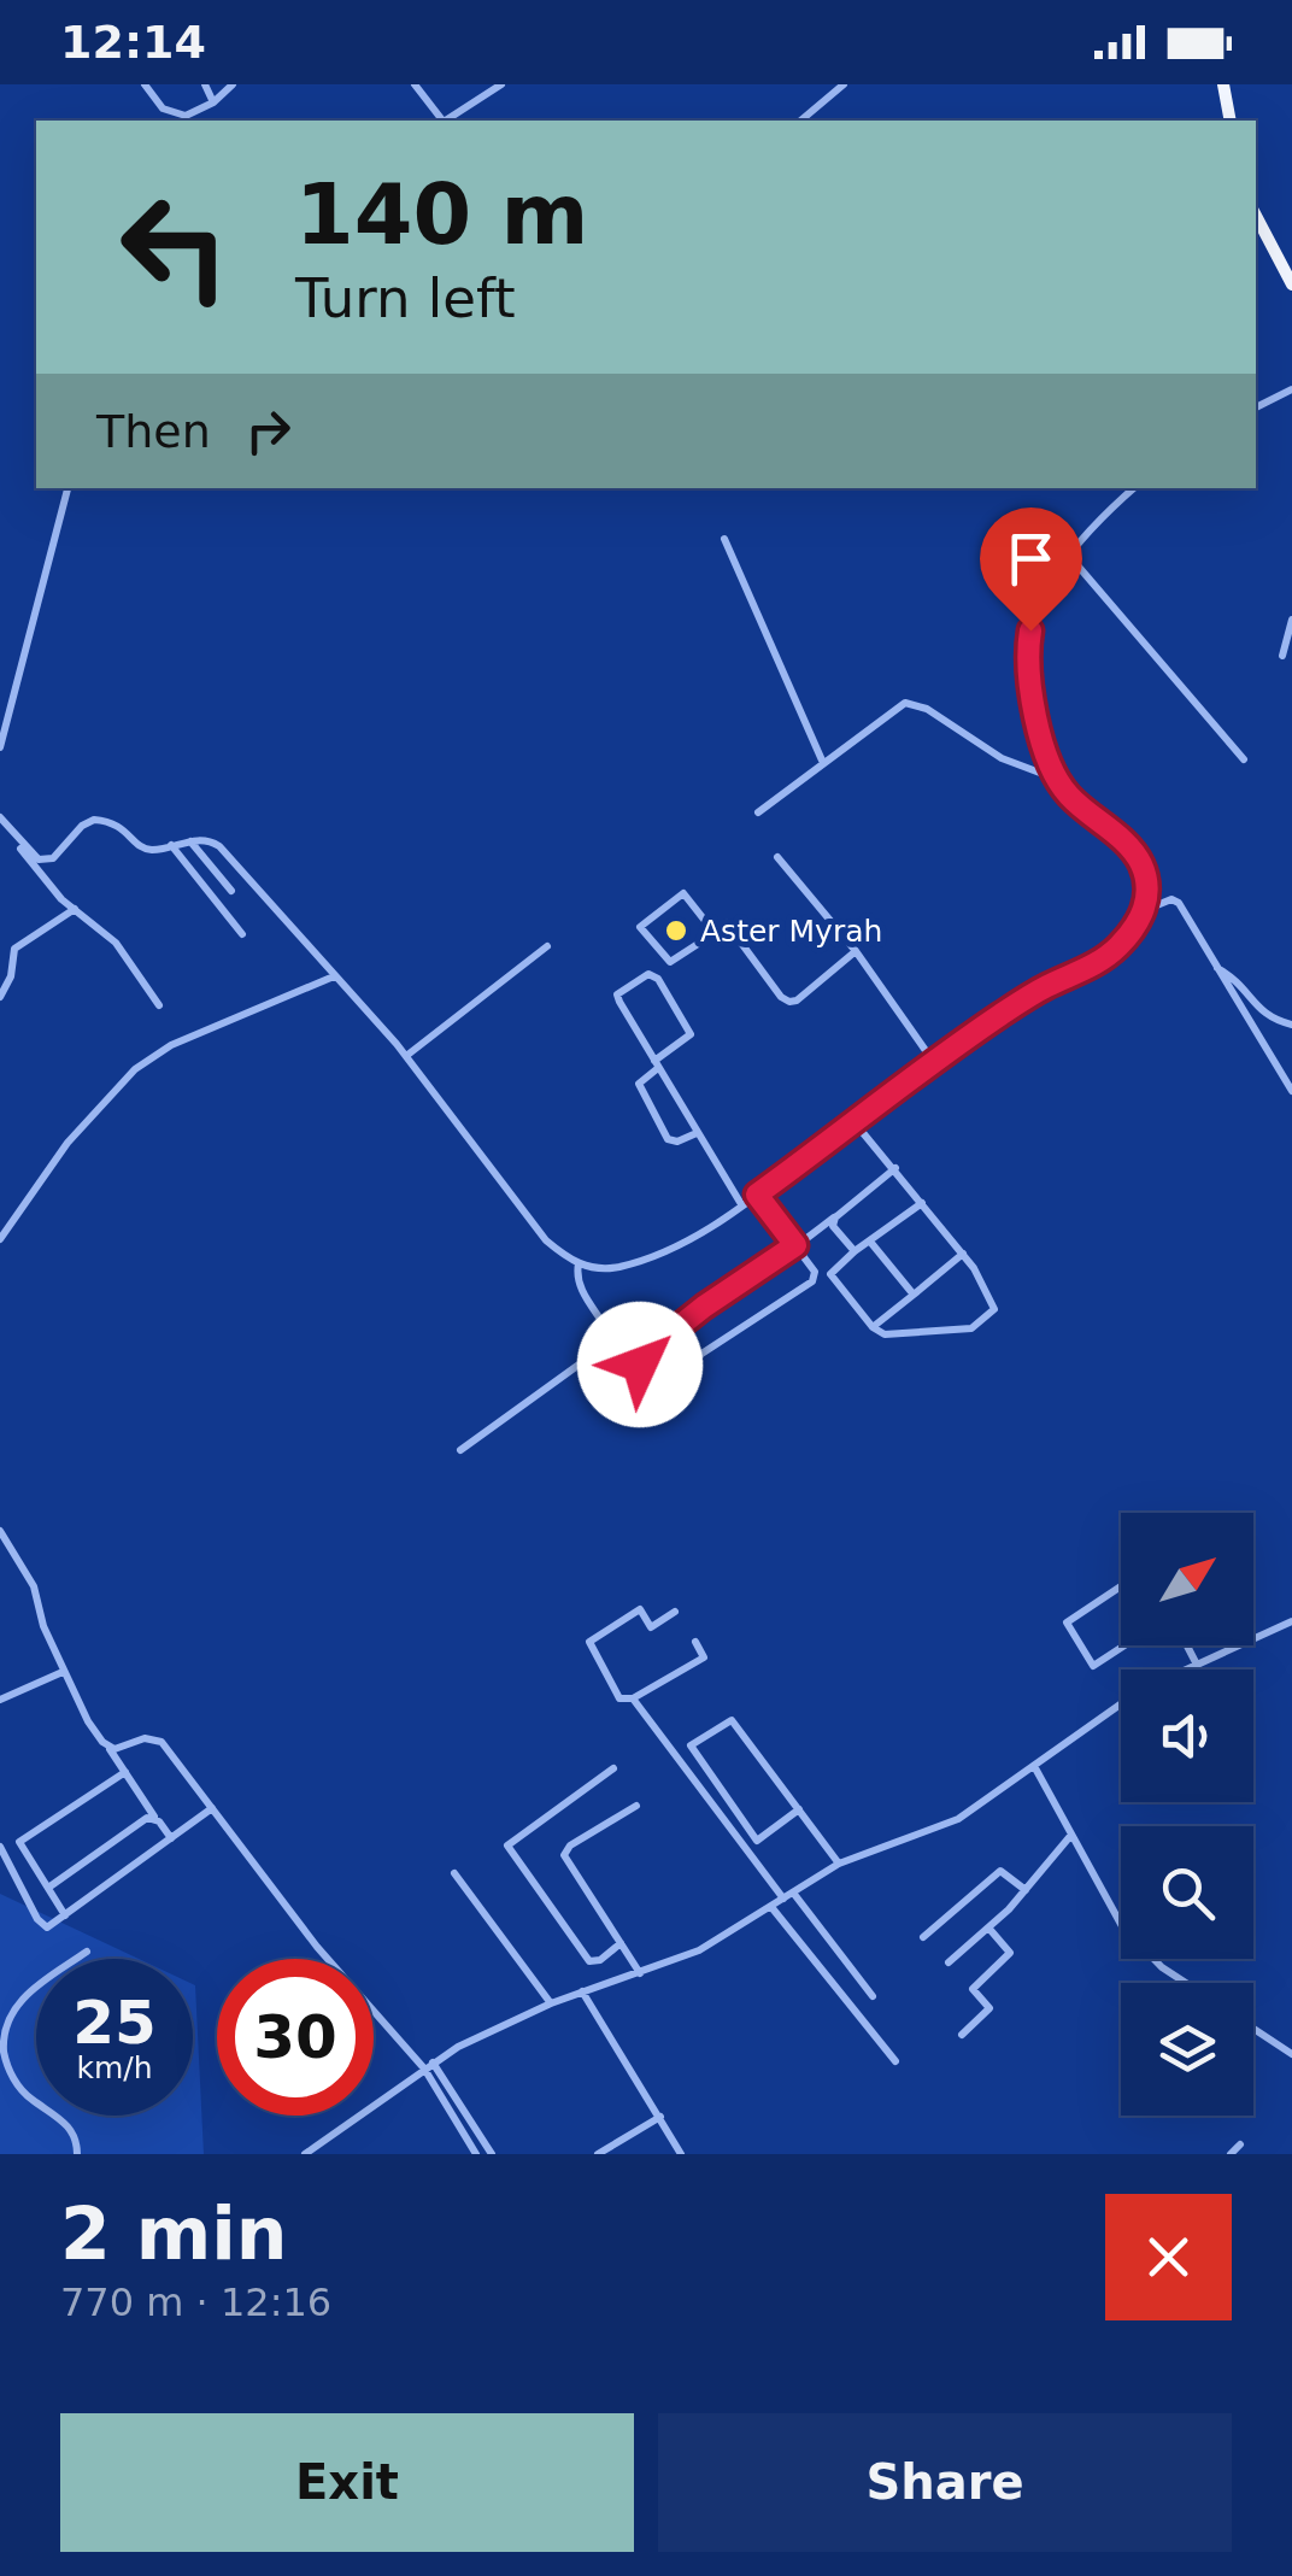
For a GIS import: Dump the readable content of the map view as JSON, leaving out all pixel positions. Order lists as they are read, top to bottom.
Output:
{
  "places": ["Aster Myrah"],
  "north": "top right",
  "page": {
    "status": "12:14",
    "turn": ["140 m", "Turn left"],
    "then": "Then",
    "speed": "25 km/h",
    "limit": "30",
    "heading": ["2 min", "770 m · 12:16"],
    "buttons": ["Exit", "Share"]
  }
}
